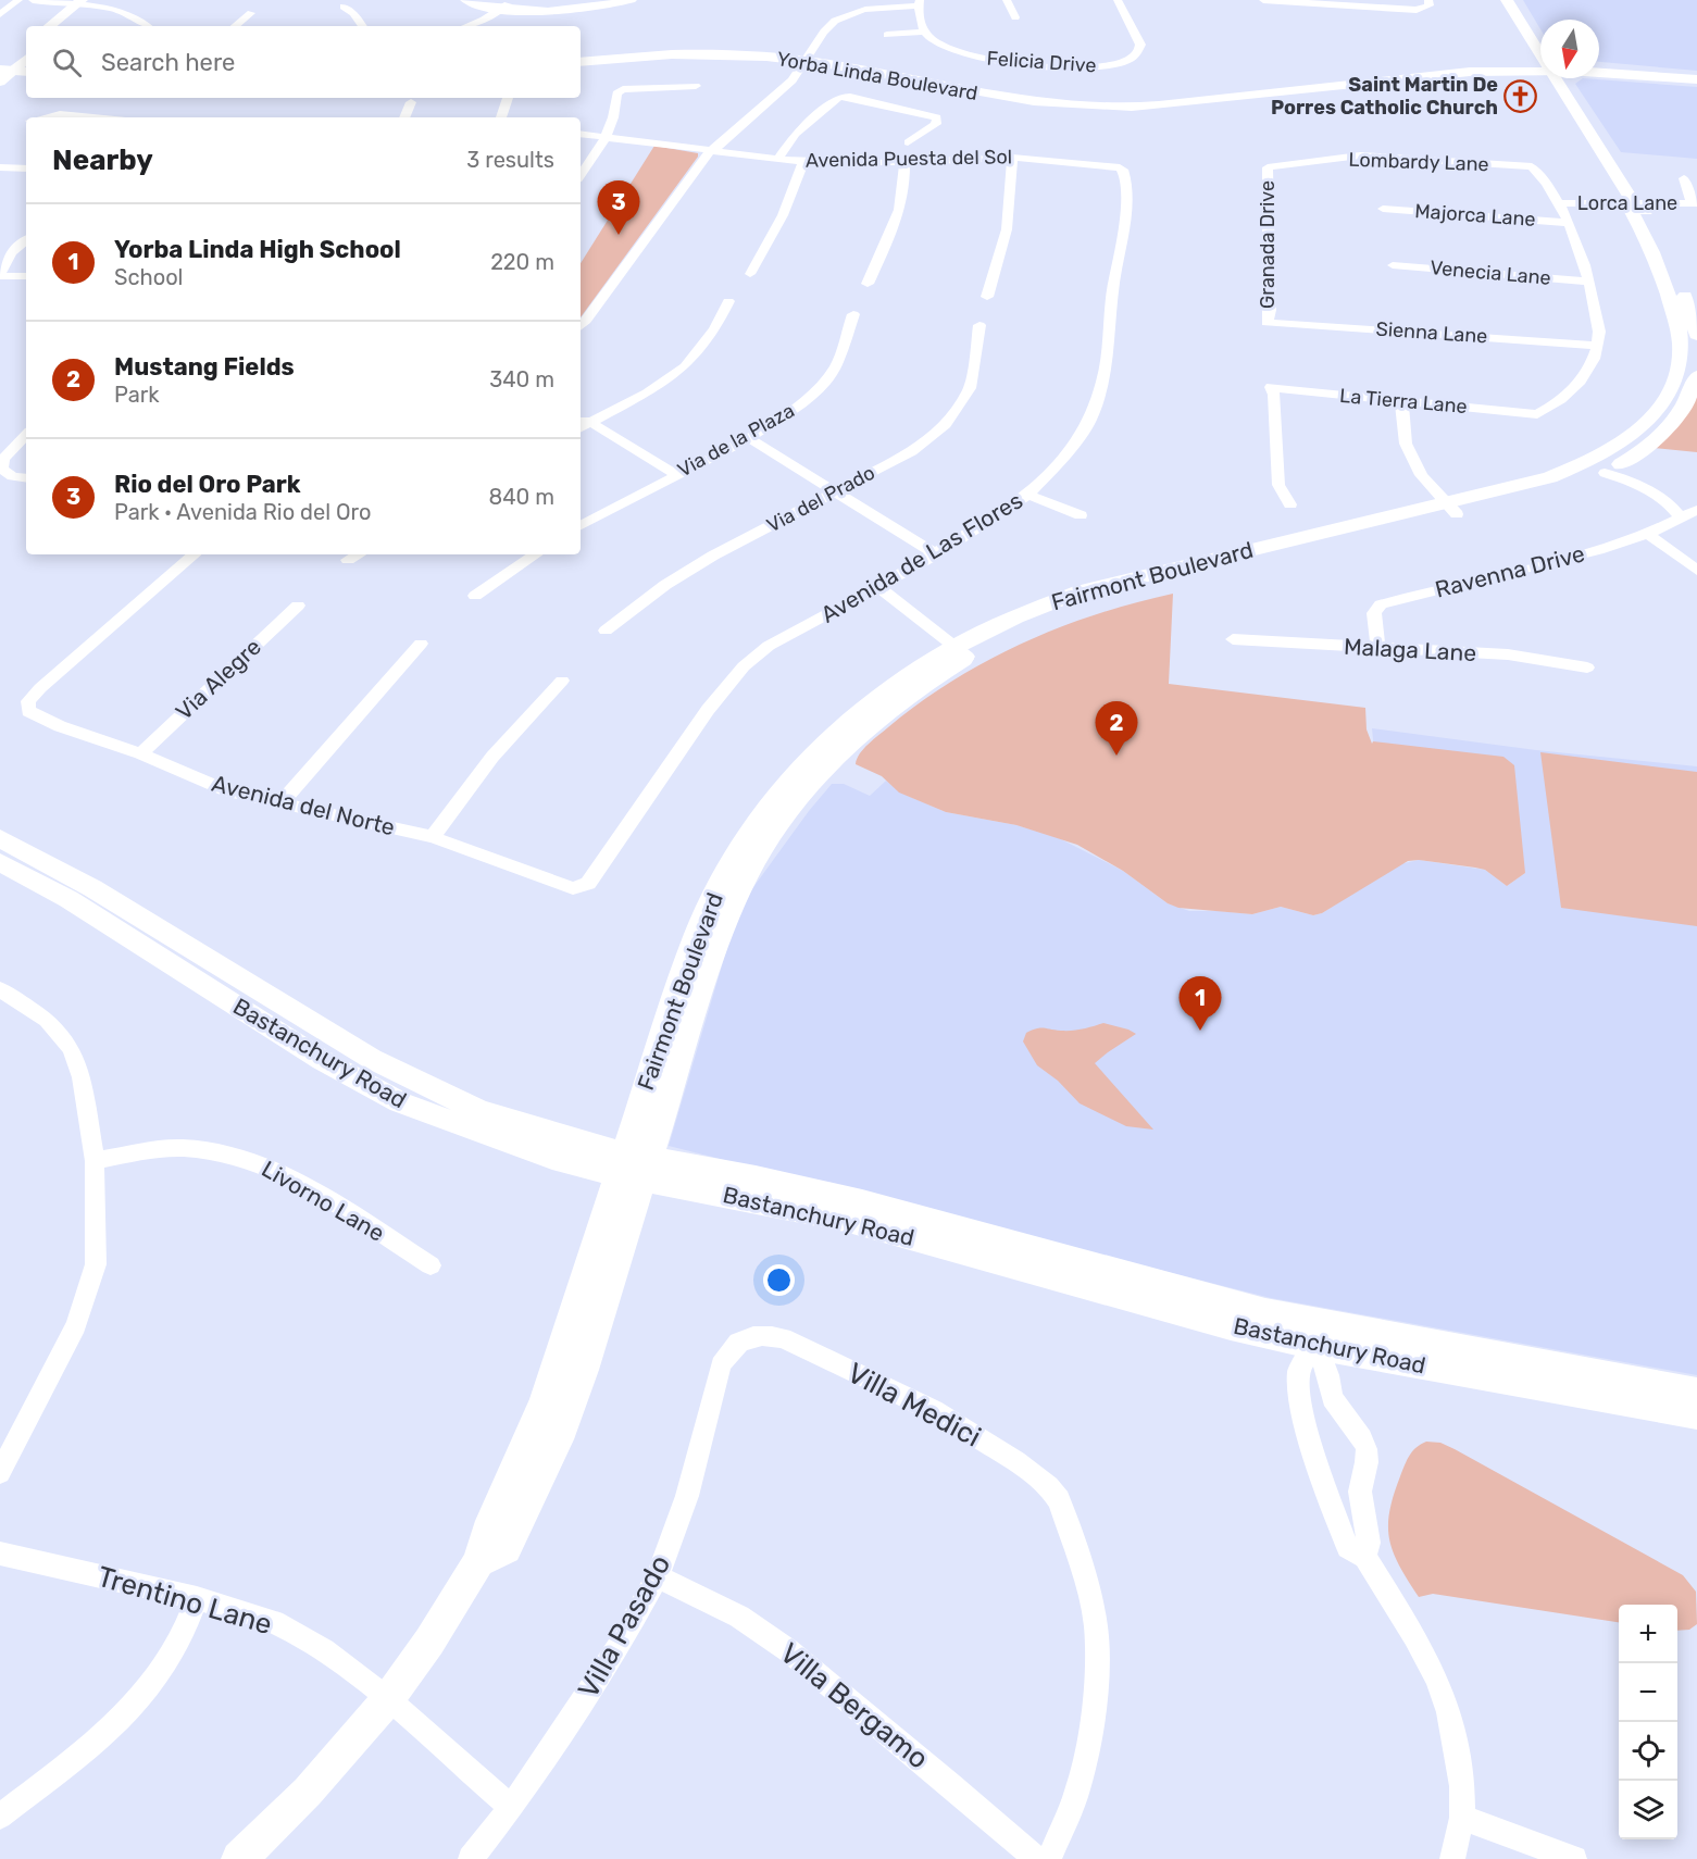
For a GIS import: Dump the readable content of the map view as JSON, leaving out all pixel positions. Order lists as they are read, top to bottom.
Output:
{
  "streets": {
    "main road": ["Yorba Linda Boulevard", "Fairmont Boulevard", "Bastanchury Road"],
    "street": [
      "Felicia Drive",
      "Avenida Puesta del Sol",
      "Lombardy Lane",
      "Lorca Lane",
      "Majorca Lane",
      "Granada Drive",
      "Venecia Lane",
      "Sienna Lane",
      "La Tierra Lane",
      "Via de la Plaza",
      "Via del Prado",
      "Avenida de Las Flores",
      "Ravenna Drive",
      "Malaga Lane",
      "Via Alegre",
      "Avenida del Norte",
      "Livorno Lane",
      "Villa Medici",
      "Trentino Lane",
      "Villa Pasado",
      "Villa Bergamo"
    ]
  },
  "crossings": [
    ["Avenida Puesta del Sol", "Avenida de Las Flores"],
    ["Lombardy Lane", "Lorca Lane"],
    ["Lombardy Lane", "Granada Drive"],
    ["Lorca Lane", "Fairmont Boulevard"],
    ["Granada Drive", "Sienna Lane"],
    ["Sienna Lane", "La Tierra Lane"],
    ["Avenida de Las Flores", "Avenida del Norte"],
    ["Ravenna Drive", "Malaga Lane"],
    ["Fairmont Boulevard", "Bastanchury Road"],
    ["Fairmont Boulevard", "Trentino Lane"],
    ["Via Alegre", "Avenida del Norte"],
    ["Villa Medici", "Villa Pasado"],
    ["Trentino Lane", "Villa Pasado"],
    ["Villa Pasado", "Villa Bergamo"]
  ],
  "places": {
    "church": ["Saint Martin De Porres Catholic Church"]
  },
  "north": "bottom",
  "page": {
    "search": "Search here",
    "heading": ["Nearby", "3 results"],
    "pins": ["3", "2", "1"],
    "list": [
      {
        "mark": "1",
        "name": "Yorba Linda High School",
        "note": "School",
        "value": "220 m"
      },
      {
        "mark": "2",
        "name": "Mustang Fields",
        "note": "Park",
        "value": "340 m"
      },
      {
        "mark": "3",
        "name": "Rio del Oro Park",
        "note": "Park · Avenida Rio del Oro",
        "value": "840 m"
      }
    ],
    "map_buttons": ["+", "−"]
  }
}
